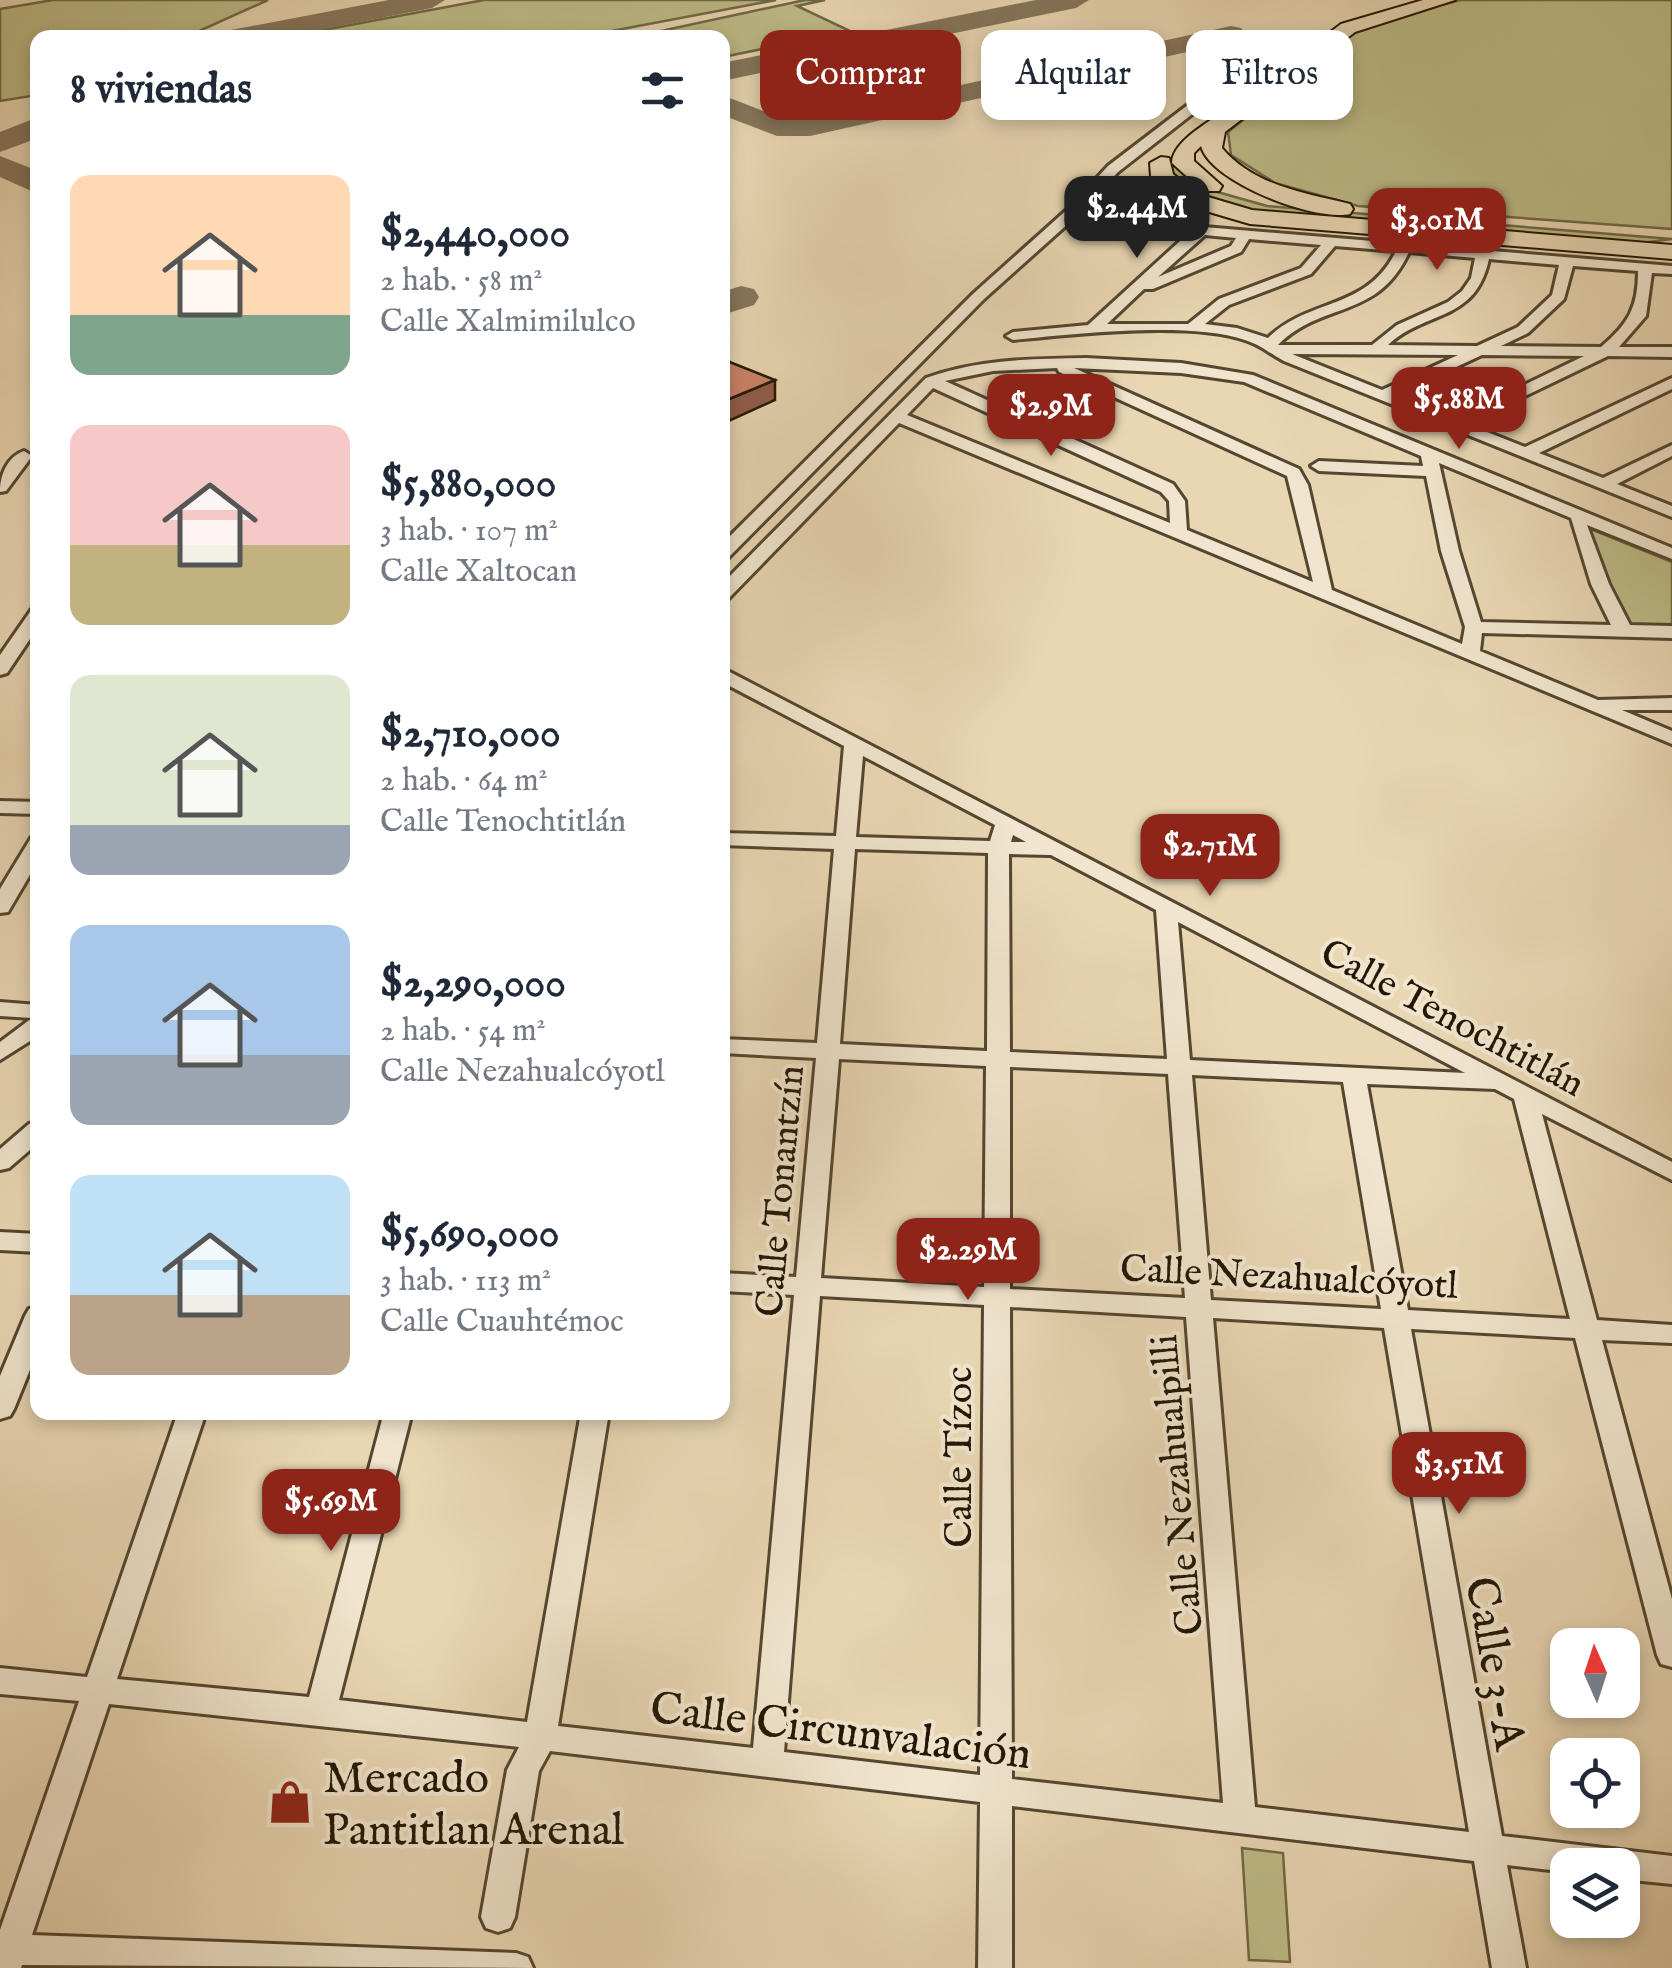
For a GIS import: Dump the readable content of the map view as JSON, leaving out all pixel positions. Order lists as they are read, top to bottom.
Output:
{
  "streets": {
    "street": [
      "Calle Tenochtitlán",
      "Calle Tonantzín",
      "Calle Nezahualcóyotl",
      "Calle Tízoc",
      "Calle Nezahualpilli",
      "Calle 3-A",
      "Calle Circunvalación"
    ]
  },
  "crossings": [
    ["Calle Tenochtitlán", "Calle Tonantzín"],
    ["Calle Tenochtitlán", "Calle Tízoc"],
    ["Calle Tenochtitlán", "Calle Nezahualpilli"],
    ["Calle Tonantzín", "Calle Nezahualcóyotl"],
    ["Calle Tonantzín", "Calle Circunvalación"],
    ["Calle Nezahualcóyotl", "Calle Tízoc"],
    ["Calle Nezahualcóyotl", "Calle Nezahualpilli"],
    ["Calle Nezahualcóyotl", "Calle 3-A"],
    ["Calle Tízoc", "Calle Circunvalación"],
    ["Calle Nezahualpilli", "Calle Circunvalación"],
    ["Calle 3-A", "Calle Circunvalación"]
  ],
  "places": {
    "shop": ["Mercado Pantitlan Arenal"]
  },
  "north": "top",
  "page": {
    "chip": ["Comprar", "Alquilar", "Filtros"],
    "heading": "8 viviendas",
    "list": [
      {
        "name": "$2,440,000",
        "note": "2 hab. · 58 m² · Calle Xalmimilulco"
      },
      {
        "name": "$5,880,000",
        "note": "3 hab. · 107 m² · Calle Xaltocan"
      },
      {
        "name": "$2,710,000",
        "note": "2 hab. · 64 m² · Calle Tenochtitlán"
      },
      {
        "name": "$2,290,000",
        "note": "2 hab. · 54 m² · Calle Nezahualcóyotl"
      },
      {
        "name": "$5,690,000",
        "note": "3 hab. · 113 m² · Calle Cuauhtémoc"
      }
    ],
    "price": [
      "$2.44M",
      "$3.01M",
      "$5.88M",
      "$2.9M",
      "$2.71M",
      "$2.29M",
      "$3.51M",
      "$5.69M"
    ]
  }
}
